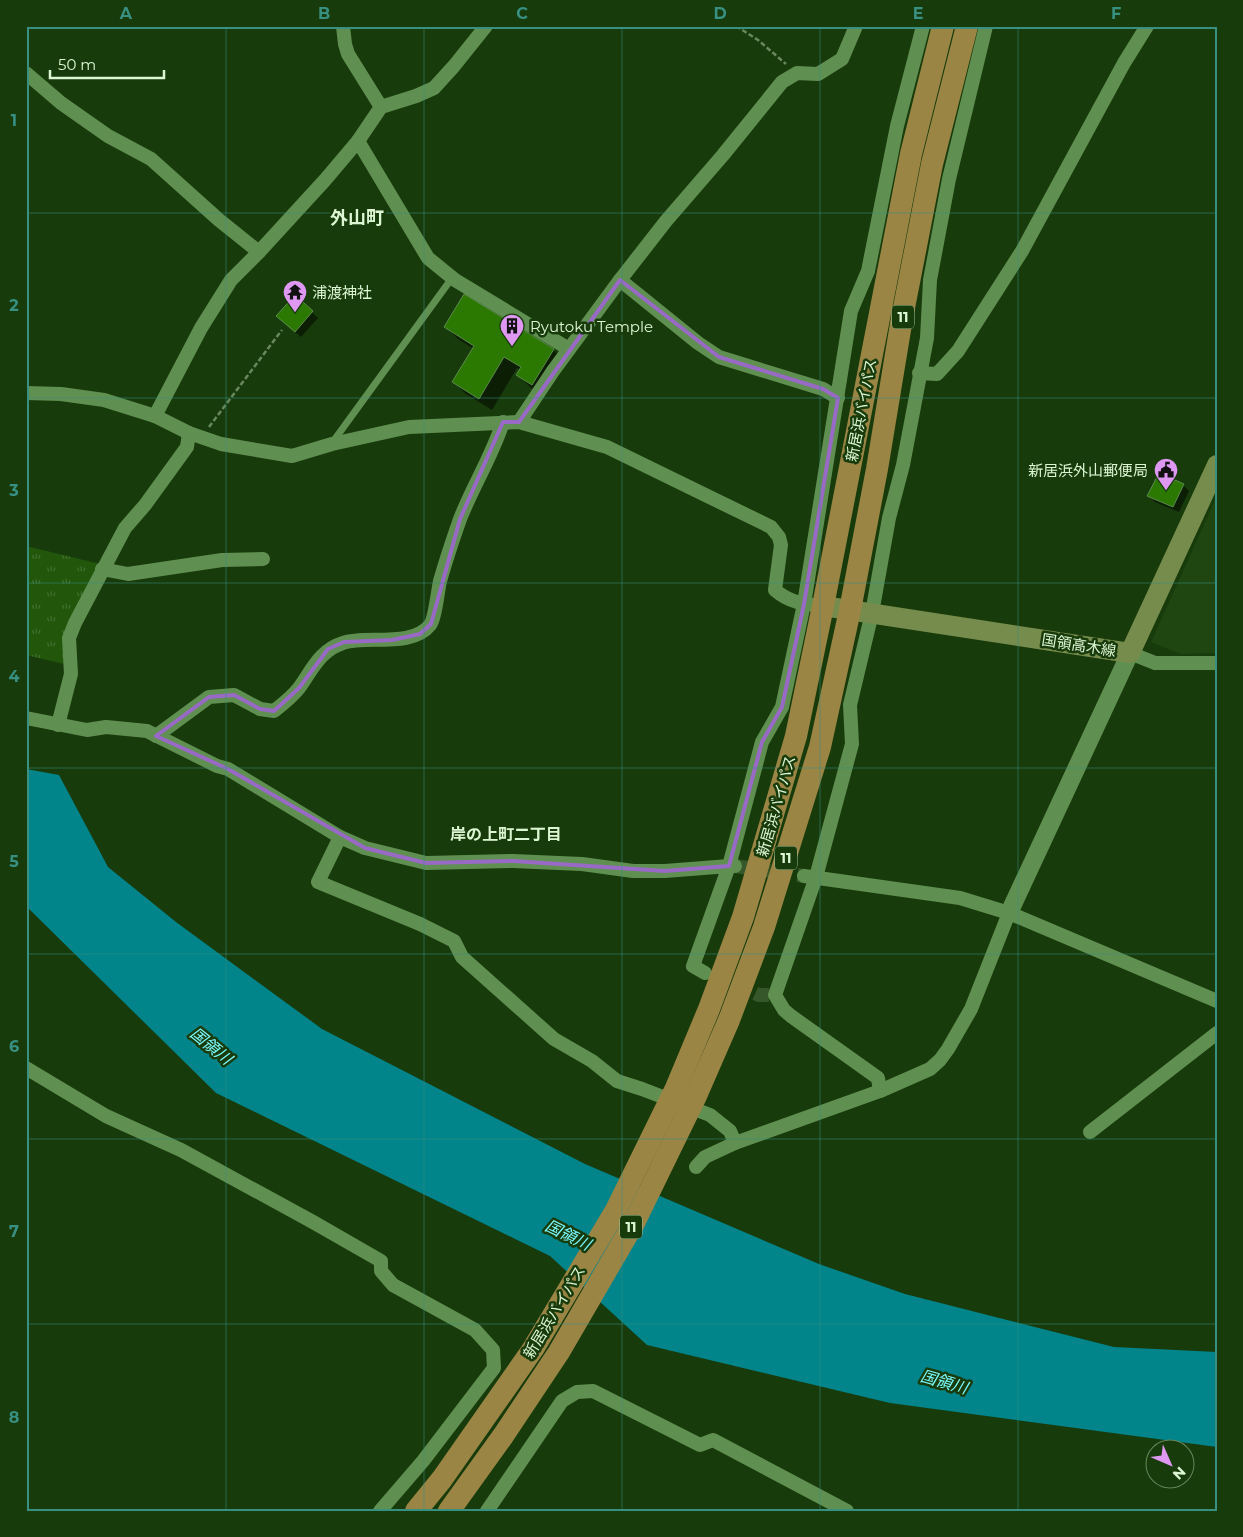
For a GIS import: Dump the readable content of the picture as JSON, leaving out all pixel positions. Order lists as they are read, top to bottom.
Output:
{
  "streets": {
    "highway": ["11", "新居浜バイパス"],
    "main road": ["国領高木線"]
  },
  "crossings": [
    ["新居浜バイパス", "国領高木線"]
  ],
  "districts": ["外山町", "岸の上町二丁目"],
  "water": ["国領川"],
  "places": {
    "temple": ["浦渡神社"],
    "building": ["Ryutoku Temple"],
    "public building": ["新居浜外山郵便局"]
  },
  "scale_bar": "50 m",
  "north": "bottom right",
  "grid": {
    "columns": [
      "A",
      "B",
      "C",
      "D",
      "E",
      "F"
    ],
    "rows": [
      "1",
      "2",
      "3",
      "4",
      "5",
      "6",
      "7",
      "8"
    ]
  }
}
